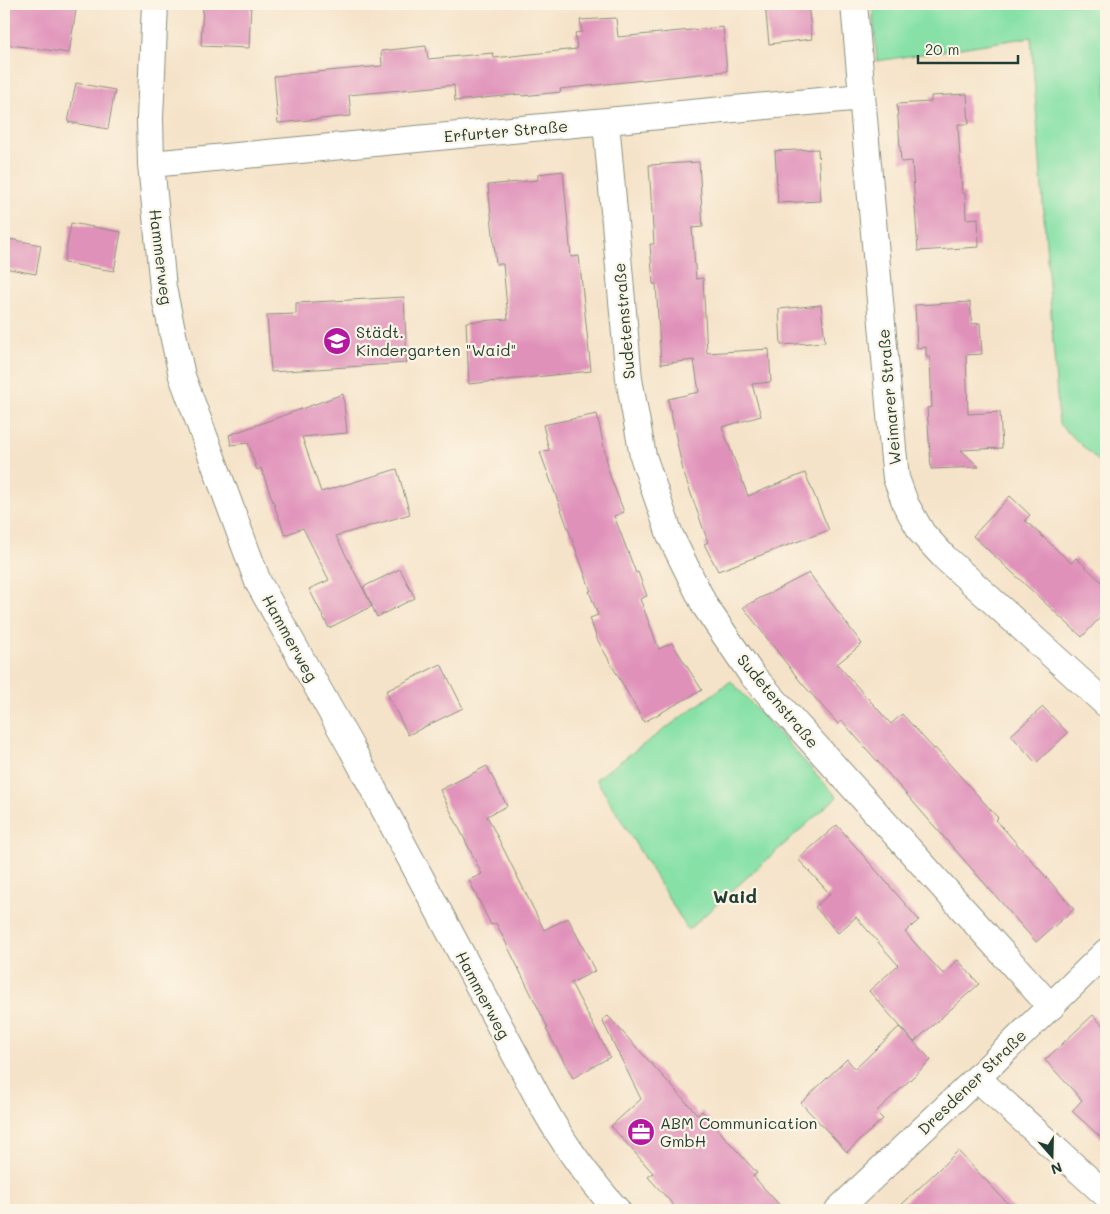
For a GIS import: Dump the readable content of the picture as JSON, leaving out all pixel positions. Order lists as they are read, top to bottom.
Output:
{
  "streets": {
    "street": [
      "Erfurter Straße",
      "Hammerweg",
      "Sudetenstraße",
      "Weimarer Straße",
      "Dresdener Straße"
    ]
  },
  "crossings": [
    ["Erfurter Straße", "Hammerweg"],
    ["Erfurter Straße", "Sudetenstraße"],
    ["Erfurter Straße", "Weimarer Straße"],
    ["Sudetenstraße", "Dresdener Straße"]
  ],
  "districts": ["Waid"],
  "places": {
    "school or university": ["Städt. Kindergarten \"Waid\""],
    "office": ["ABM Communication GmbH"]
  },
  "scale_bar": "20 m",
  "north": "bottom"
}
